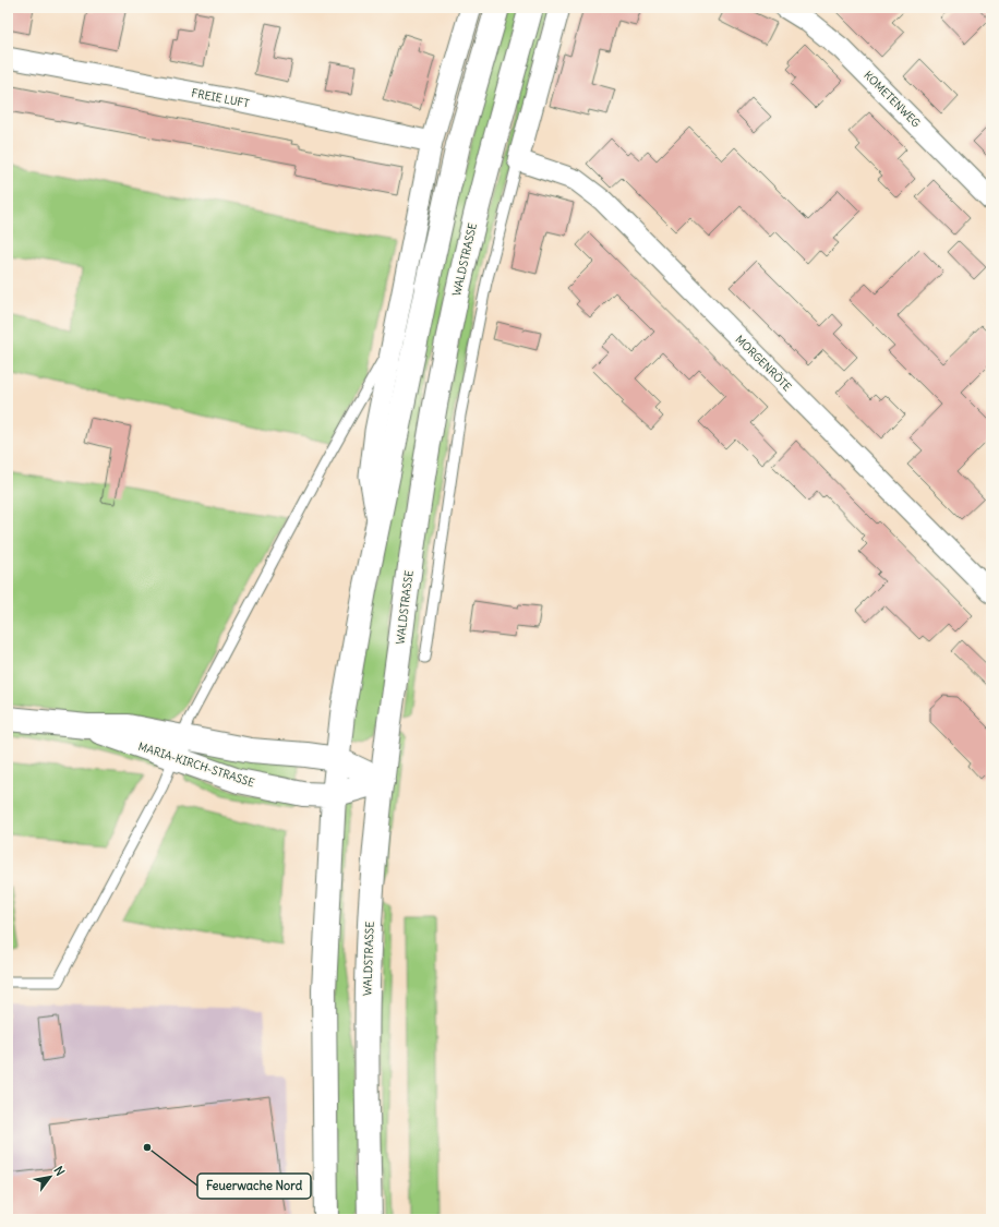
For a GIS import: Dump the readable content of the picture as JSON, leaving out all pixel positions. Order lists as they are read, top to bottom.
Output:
{
  "streets": {
    "main road": ["WALDSTRASSE", "MARIA-KIRCH-STRASSE"],
    "street": ["FREIE LUFT", "KOMETENWEG", "MORGENRÖTE"]
  },
  "crossings": [
    ["WALDSTRASSE", "MARIA-KIRCH-STRASSE"]
  ],
  "places": ["Feuerwache Nord"],
  "north": "top right"
}
